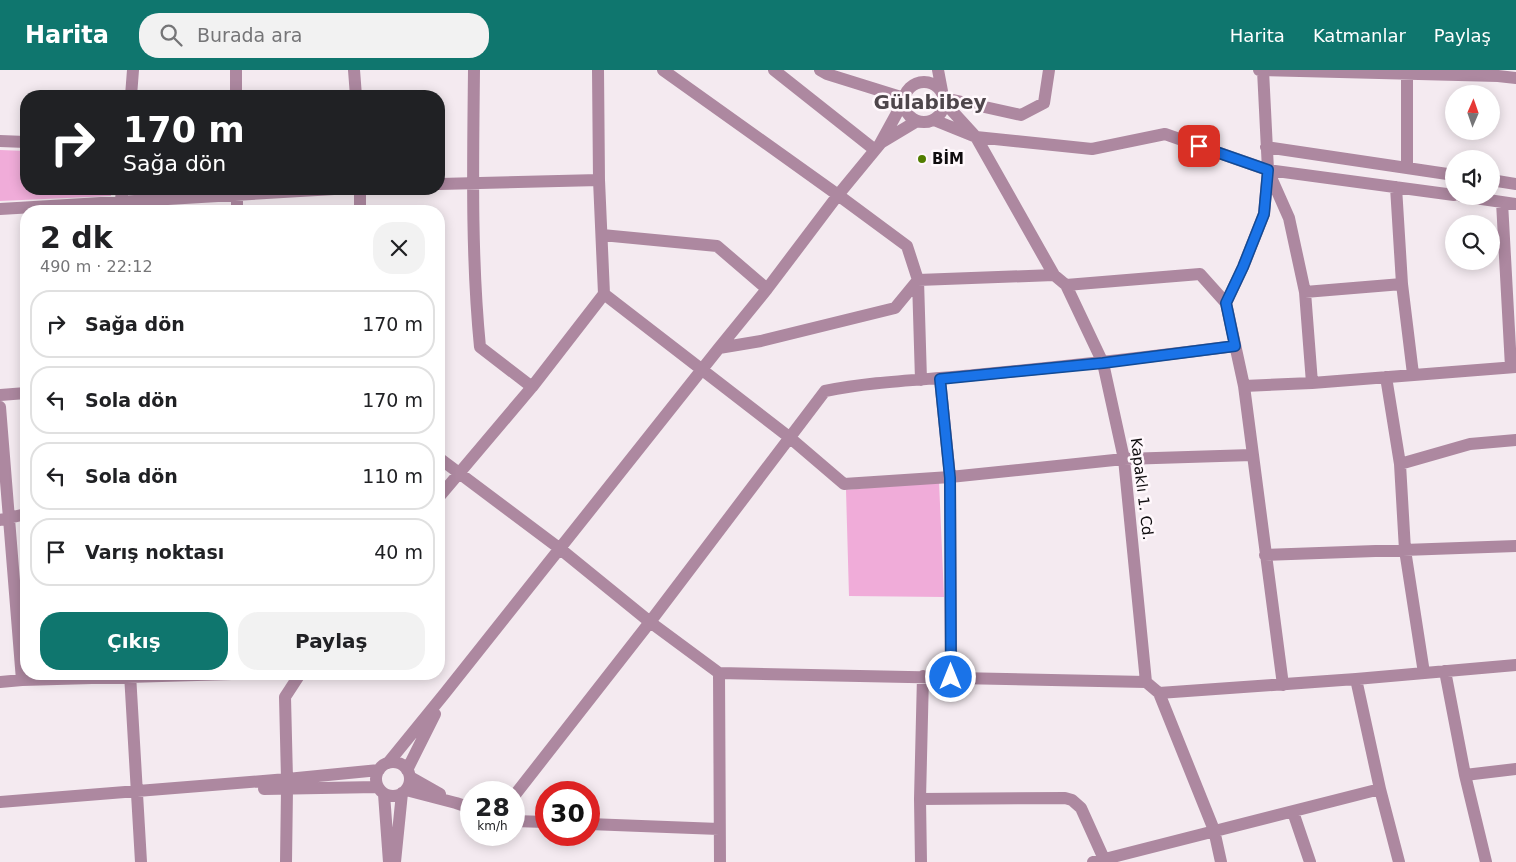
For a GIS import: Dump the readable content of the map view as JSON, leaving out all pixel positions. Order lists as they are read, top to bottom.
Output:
{
  "streets": {
    "street": ["Kapaklı 1. Cd."]
  },
  "districts": ["Gülabibey"],
  "places": ["BİM"],
  "north": "top",
  "page": {
    "header": "Harita",
    "search": "Burada ara",
    "nav": ["Harita", "Katmanlar", "Paylaş"],
    "turn": ["170 m", "Sağa dön"],
    "heading": ["2 dk", "490 m · 22:12"],
    "list": [
      {
        "name": "Sağa dön",
        "value": "170 m"
      },
      {
        "name": "Sola dön",
        "value": "170 m"
      },
      {
        "name": "Sola dön",
        "value": "110 m"
      },
      {
        "name": "Varış noktası",
        "value": "40 m"
      }
    ],
    "buttons": ["Çıkış", "Paylaş"],
    "speed": "28 km/h",
    "limit": "30"
  }
}
